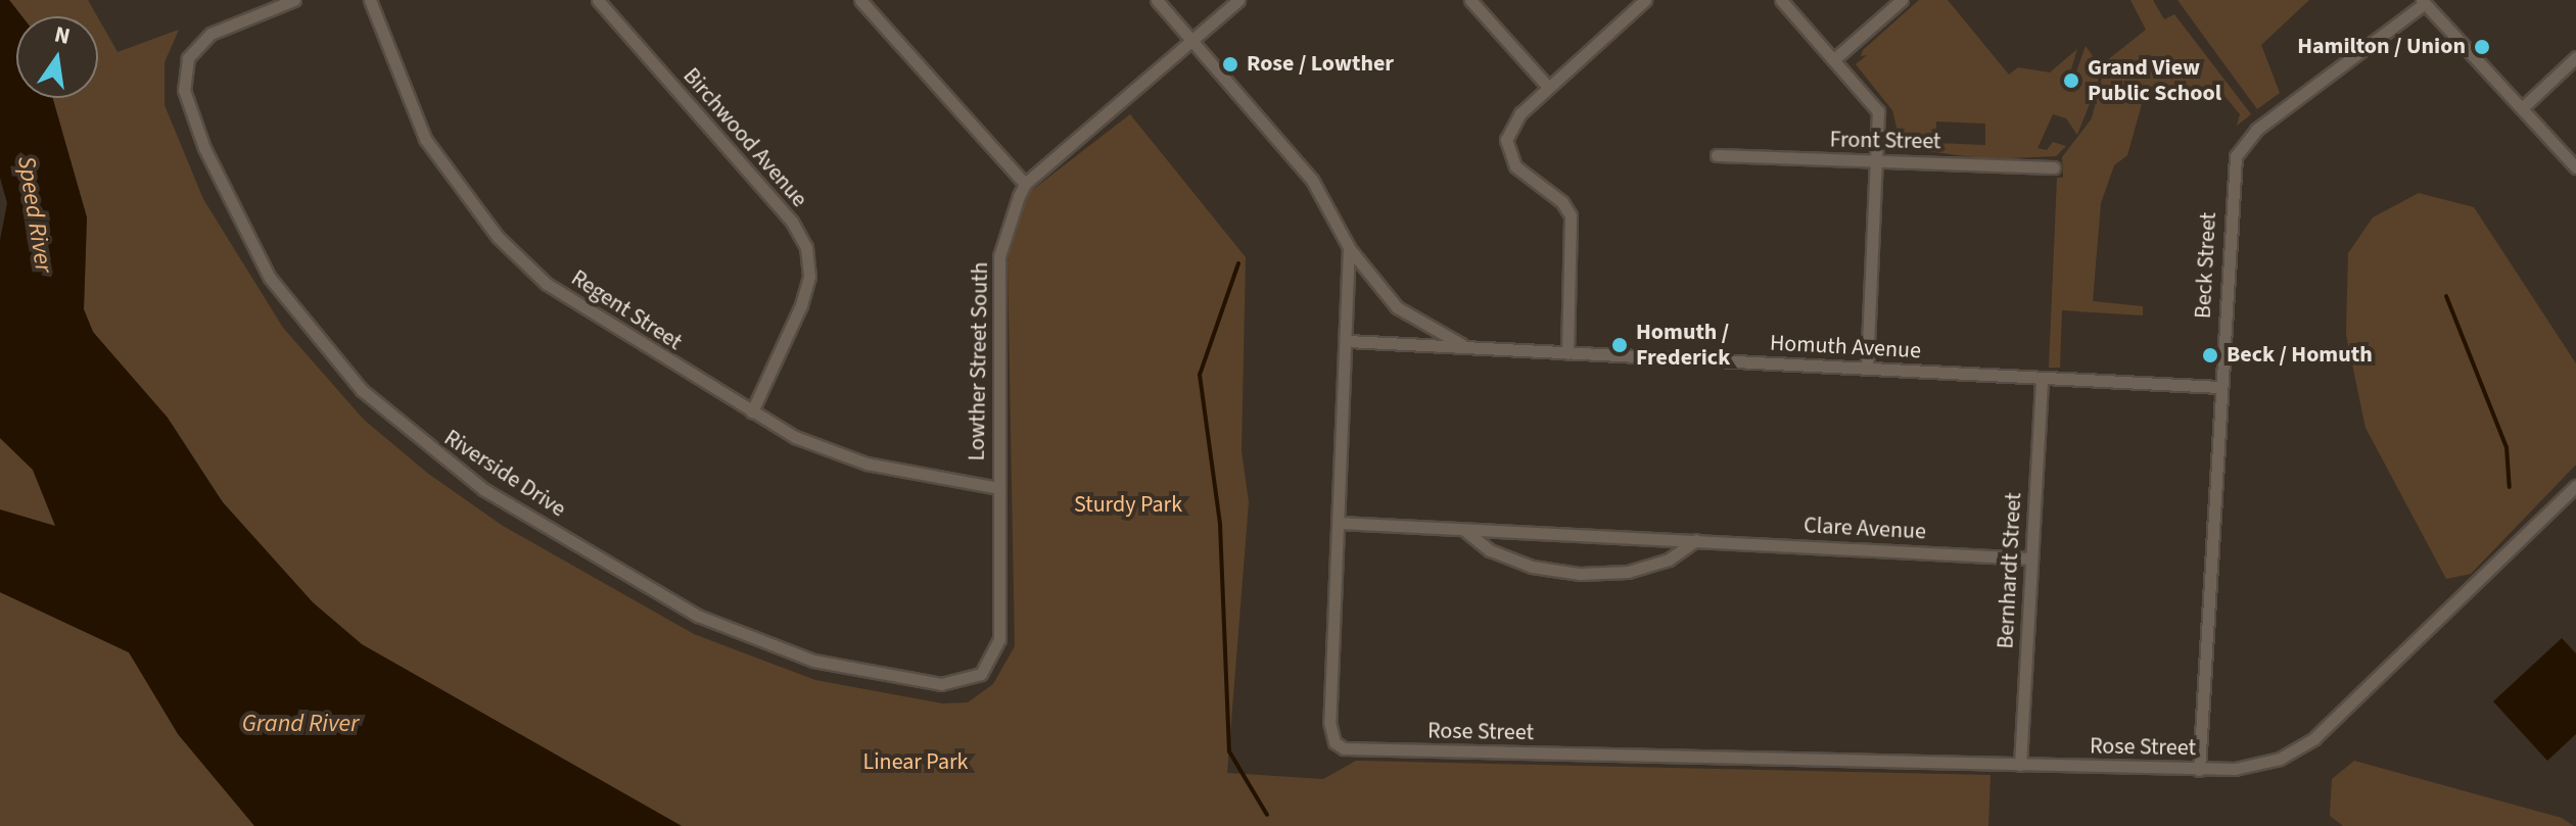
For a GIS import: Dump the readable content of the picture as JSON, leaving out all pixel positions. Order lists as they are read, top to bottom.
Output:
{
  "streets": {
    "street": [
      "Birchwood Avenue",
      "Front Street",
      "Beck Street",
      "Regent Street",
      "Homuth Avenue",
      "Lowther Street South",
      "Riverside Drive",
      "Clare Avenue",
      "Bernhardt Street",
      "Rose Street"
    ]
  },
  "crossings": [
    ["Birchwood Avenue", "Regent Street"],
    ["Beck Street", "Homuth Avenue"],
    ["Beck Street", "Rose Street"],
    ["Regent Street", "Lowther Street South"],
    ["Homuth Avenue", "Bernhardt Street"],
    ["Homuth Avenue", "Rose Street"],
    ["Lowther Street South", "Riverside Drive"],
    ["Clare Avenue", "Bernhardt Street"],
    ["Clare Avenue", "Rose Street"],
    ["Bernhardt Street", "Rose Street"]
  ],
  "water": ["Speed River", "Grand River"],
  "parks": ["Sturdy Park", "Linear Park"],
  "places": [
    "Hamilton / Union",
    "Rose / Lowther",
    "Grand View Public School",
    "Homuth / Frederick",
    "Beck / Homuth"
  ],
  "north": "top"
}
